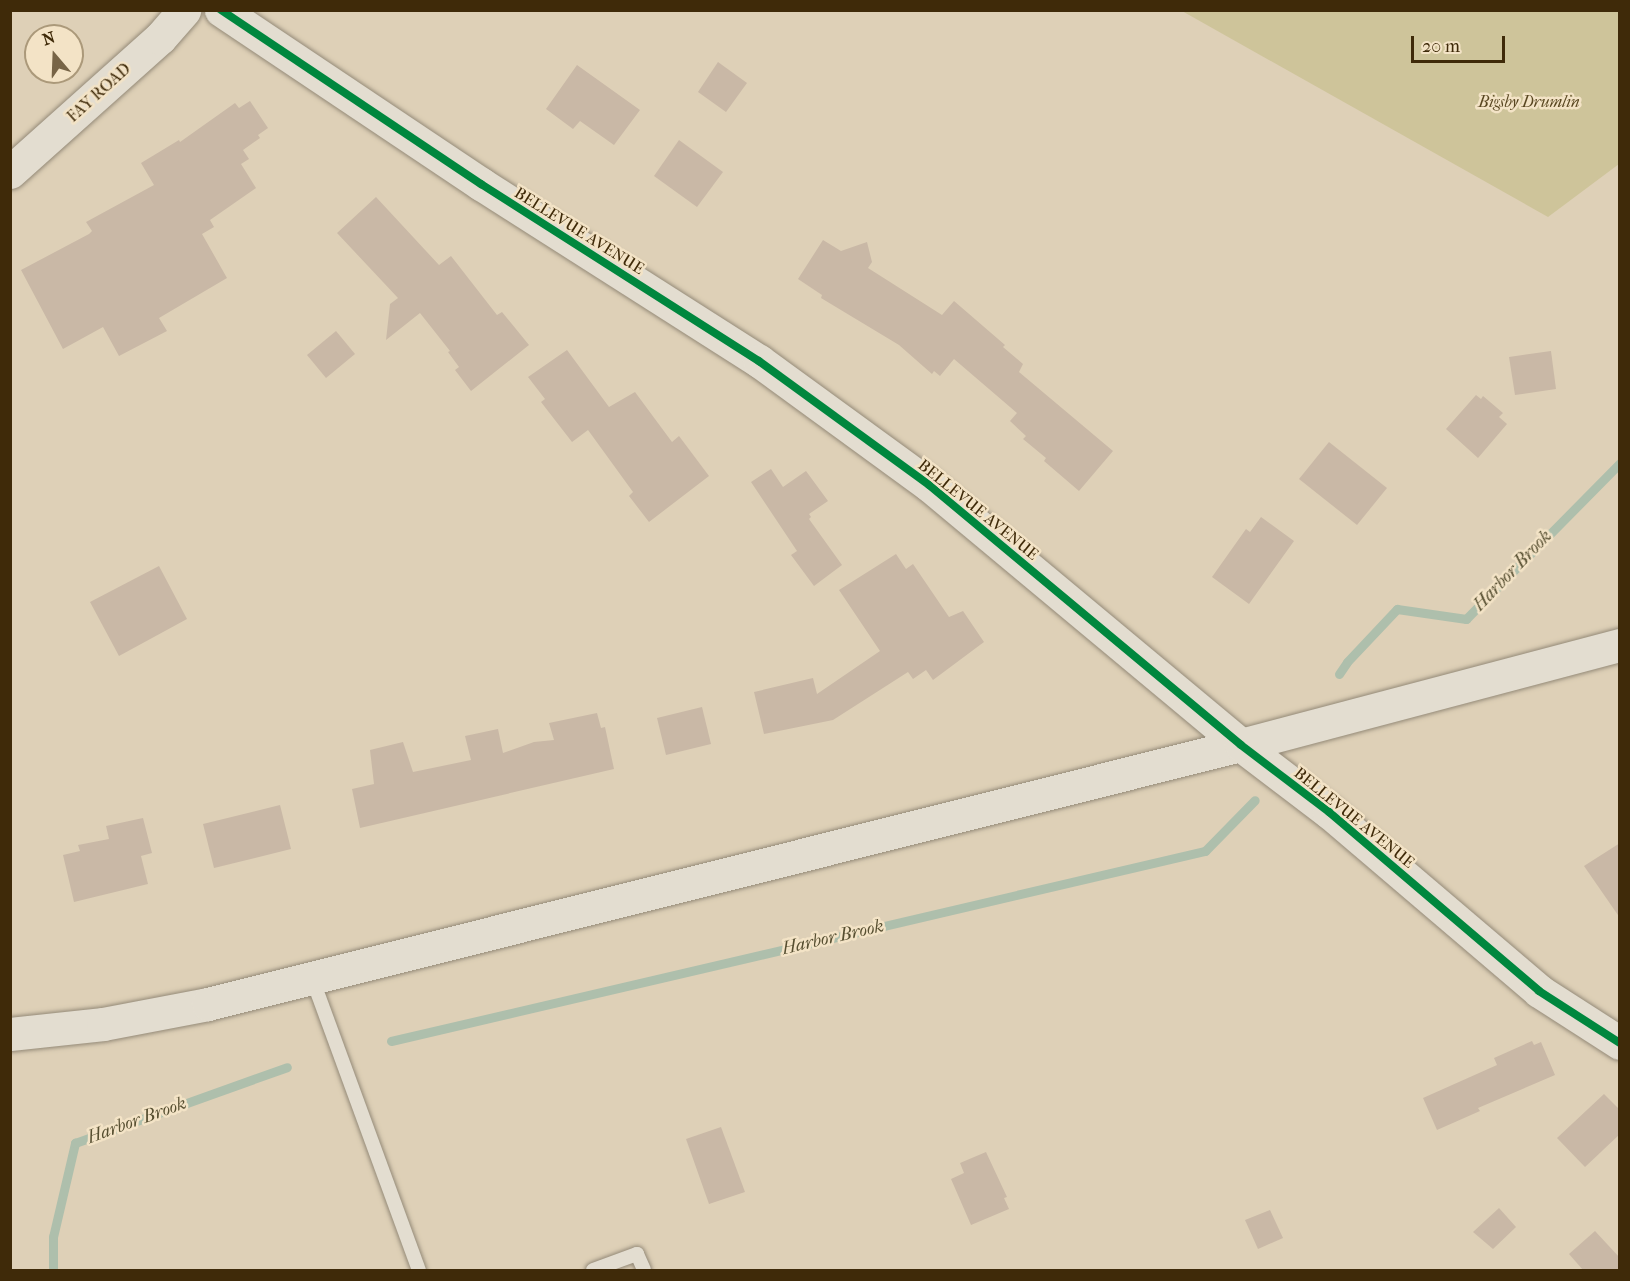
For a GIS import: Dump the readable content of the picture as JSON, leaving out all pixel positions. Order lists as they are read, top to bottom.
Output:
{
  "streets": {
    "street": ["FAY ROAD", "BELLEVUE AVENUE"]
  },
  "water": ["Harbor Brook"],
  "parks": ["Bigsby Drumlin"],
  "scale_bar": "20 m",
  "north": "top"
}
